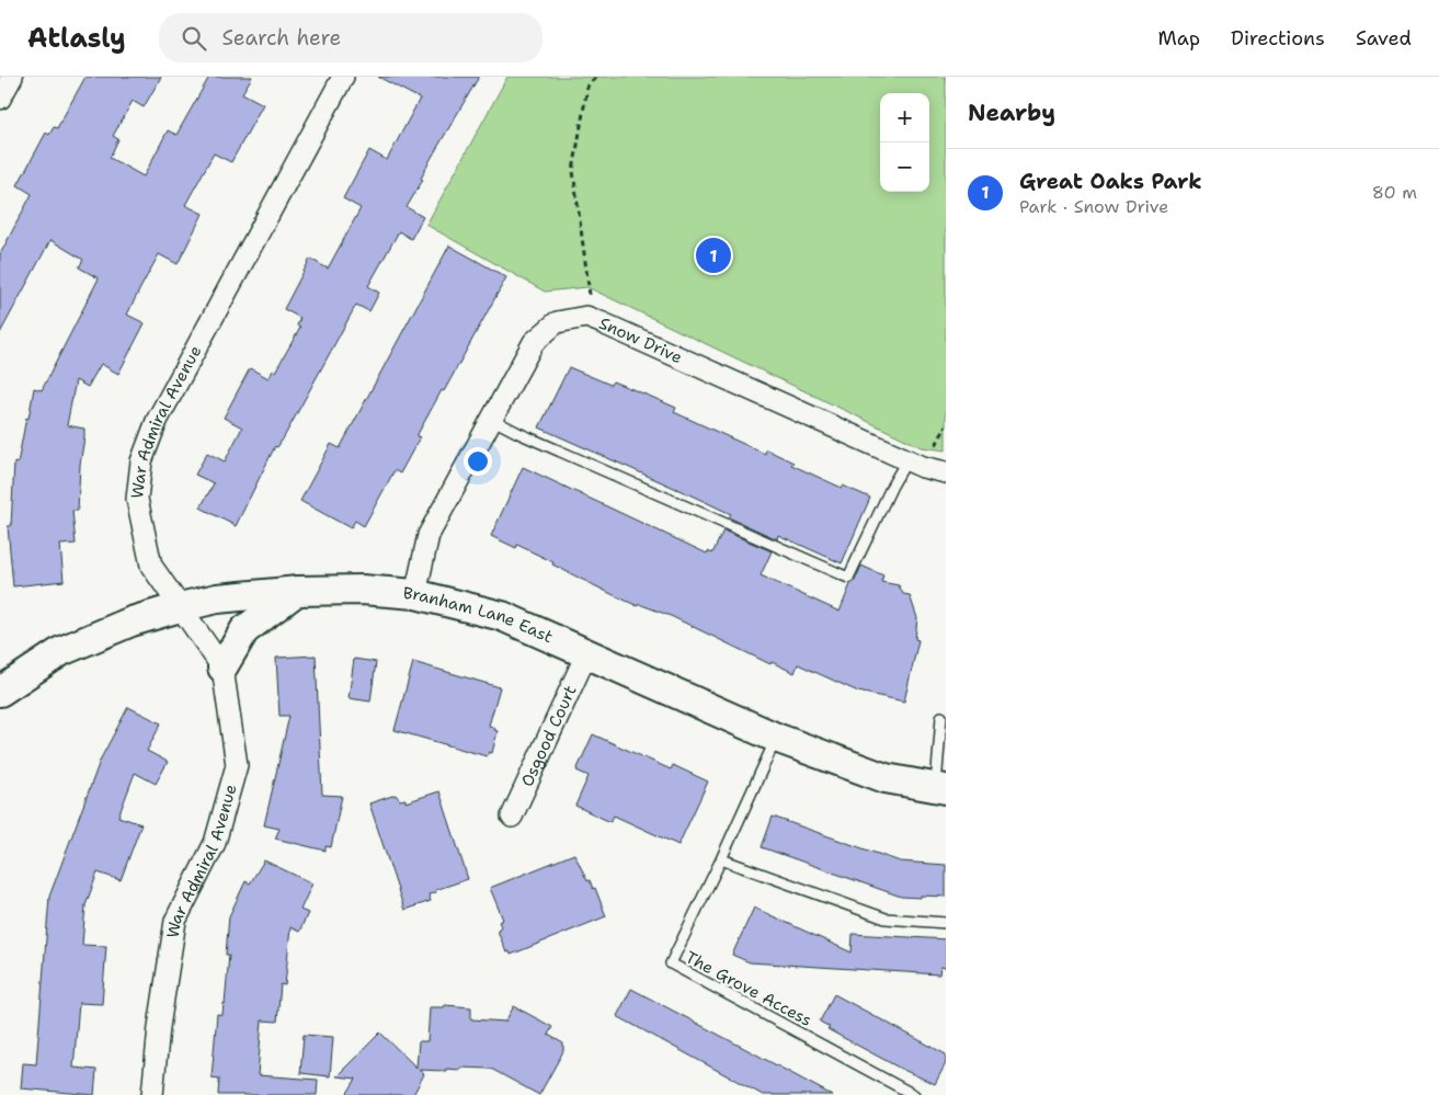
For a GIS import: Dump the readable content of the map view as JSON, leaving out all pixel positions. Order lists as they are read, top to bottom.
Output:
{
  "streets": {
    "street": [
      "Snow Drive",
      "War Admiral Avenue",
      "Branham Lane East",
      "Osgood Court"
    ],
    "lane": ["The Grove Access"]
  },
  "crossings": [
    ["Snow Drive", "Branham Lane East"],
    ["War Admiral Avenue", "Branham Lane East"],
    ["Branham Lane East", "Osgood Court"],
    ["Branham Lane East", "The Grove Access"]
  ],
  "page": {
    "header": "Atlasly",
    "search": "Search here",
    "nav": ["Map", "Directions", "Saved"],
    "heading": "Nearby",
    "map_buttons": ["+", "−"],
    "list": [
      {
        "mark": "1",
        "name": "Great Oaks Park",
        "note": "Park · Snow Drive",
        "value": "80 m"
      }
    ],
    "pins": "1"
  }
}
